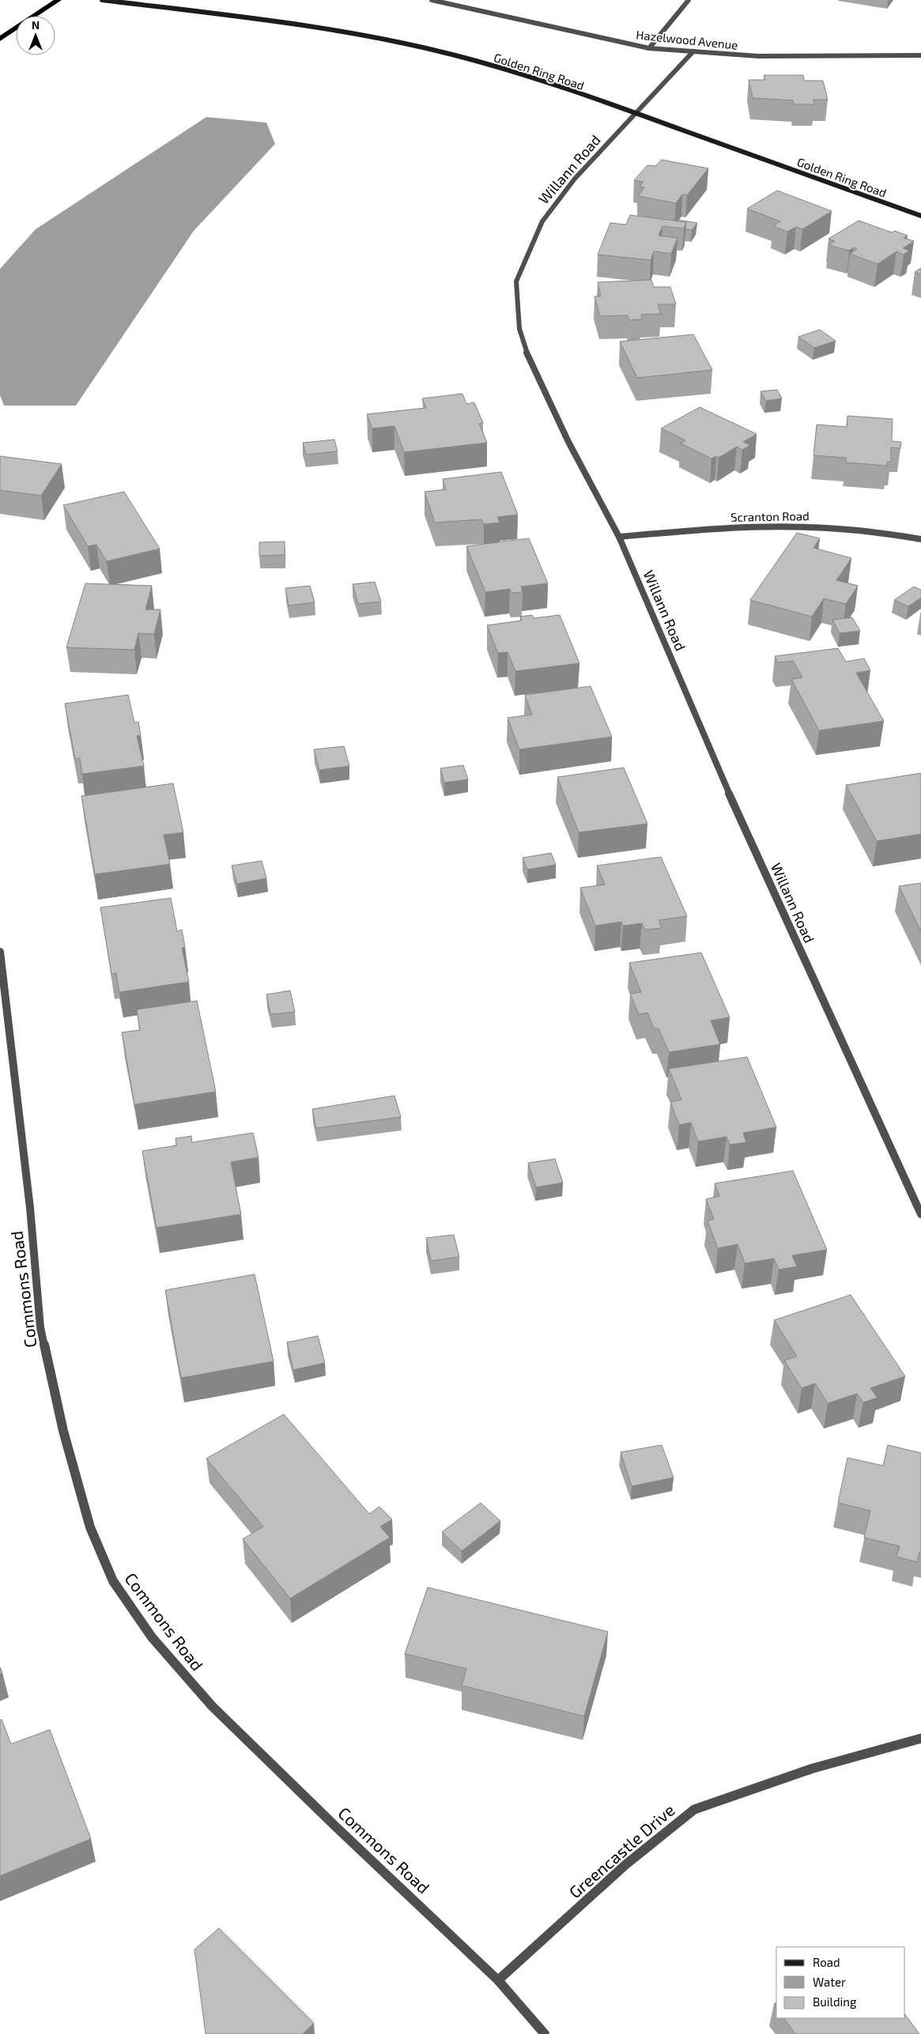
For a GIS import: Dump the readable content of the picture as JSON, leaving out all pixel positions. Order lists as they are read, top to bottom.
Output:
{
  "streets": {
    "street": [
      "Hazelwood Avenue",
      "Golden Ring Road",
      "Willann Road",
      "Scranton Road",
      "Commons Road",
      "Greencastle Drive"
    ]
  },
  "crossings": [
    ["Hazelwood Avenue", "Willann Road"],
    ["Golden Ring Road", "Willann Road"],
    ["Willann Road", "Scranton Road"],
    ["Commons Road", "Greencastle Drive"]
  ],
  "legend": ["Road", "Water", "Building"],
  "north": "top"
}
